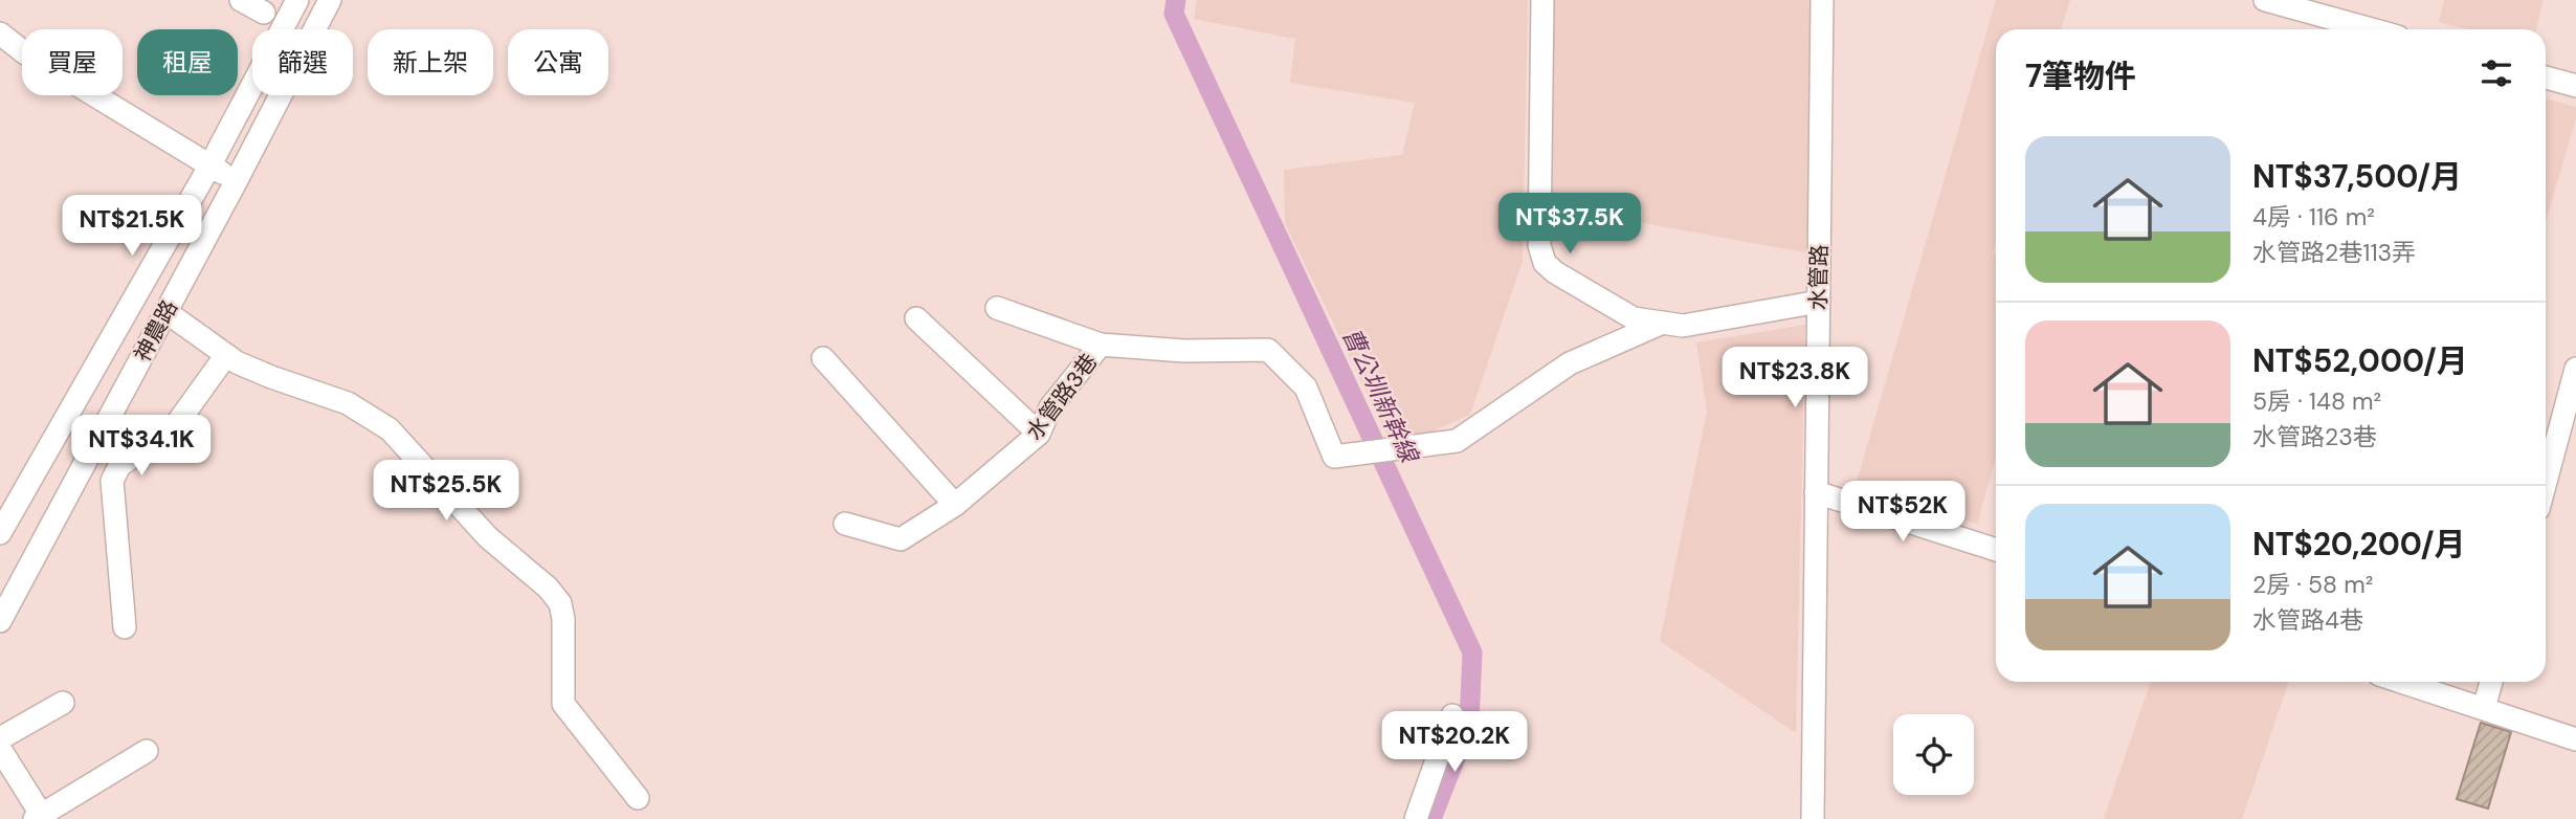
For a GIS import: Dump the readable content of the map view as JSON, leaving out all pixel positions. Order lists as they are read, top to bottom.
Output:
{
  "streets": {
    "street": ["水管路", "神農路", "水管路3巷"]
  },
  "water": ["曹公圳新幹線"],
  "page": {
    "chip": [
      "買屋",
      "租屋",
      "篩選",
      "新上架",
      "公寓"
    ],
    "heading": "7筆物件",
    "list": [
      {
        "name": "NT$37,500/月",
        "note": "4房 · 116 m² · 水管路2巷113弄"
      },
      {
        "name": "NT$52,000/月",
        "note": "5房 · 148 m² · 水管路23巷"
      },
      {
        "name": "NT$20,200/月",
        "note": "2房 · 58 m² · 水管路4巷"
      }
    ],
    "price": [
      "NT$37.5K",
      "NT$21.5K",
      "NT$23.8K",
      "NT$34.1K",
      "NT$25.5K",
      "NT$52K",
      "NT$20.2K"
    ]
  }
}
